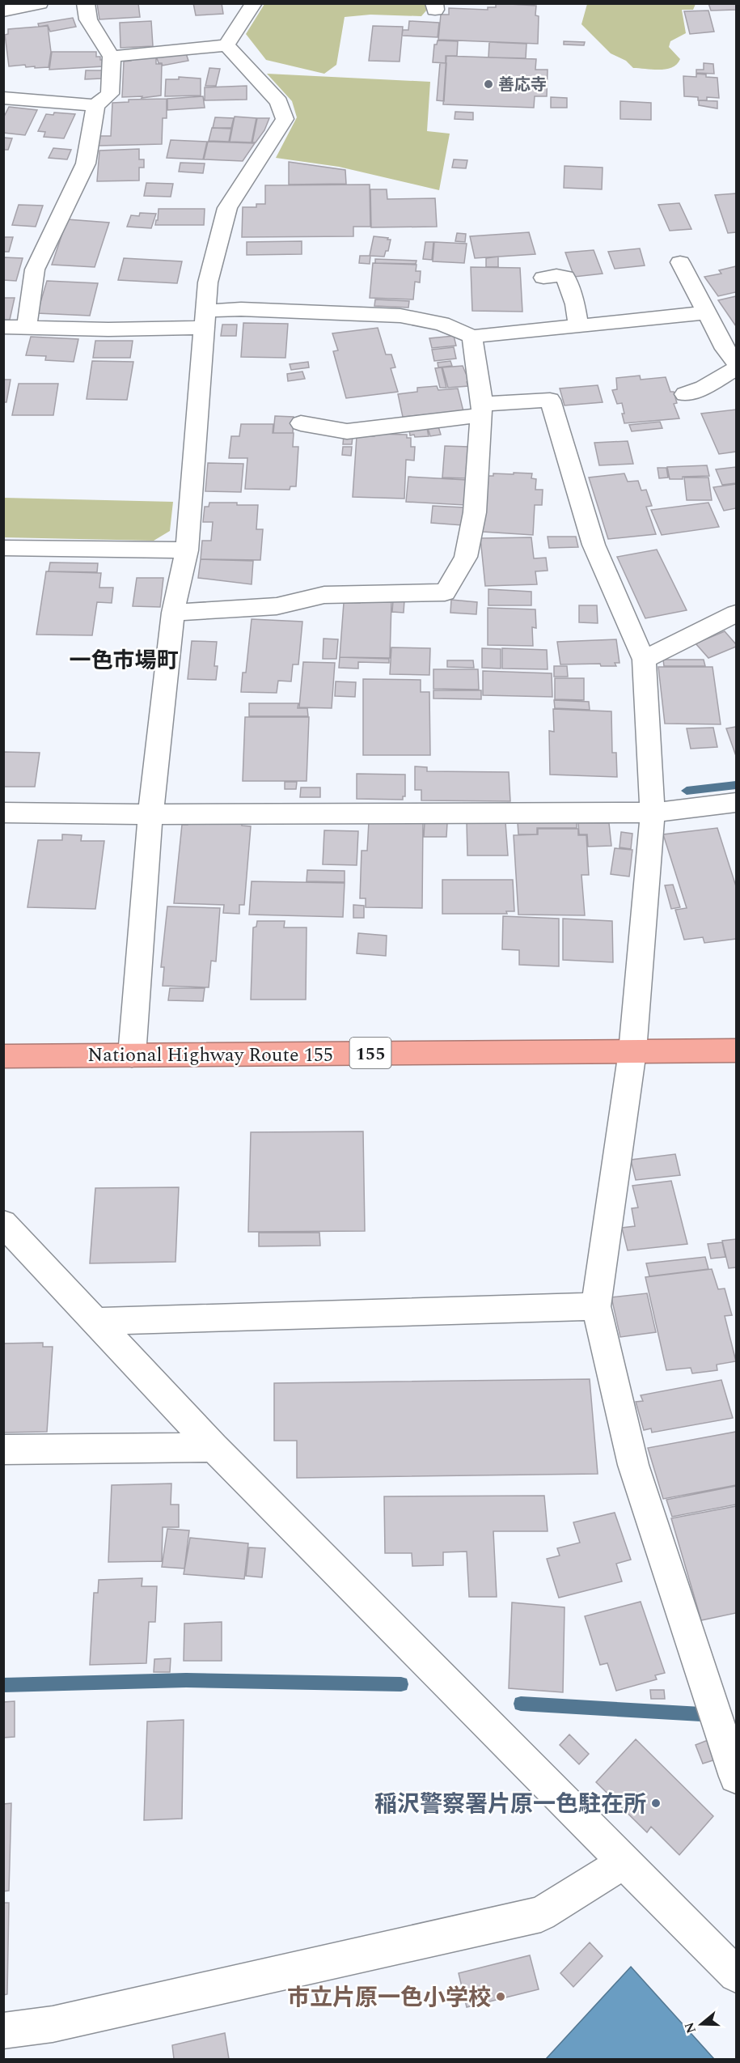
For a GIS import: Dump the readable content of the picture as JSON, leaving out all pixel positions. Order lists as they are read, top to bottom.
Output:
{
  "streets": {
    "highway": ["155", "National Highway Route 155"]
  },
  "districts": ["一色市場町"],
  "places": ["善応寺", "稲沢警察署片原一色駐在所", "市立片原一色小学校"],
  "north": "left"
}
